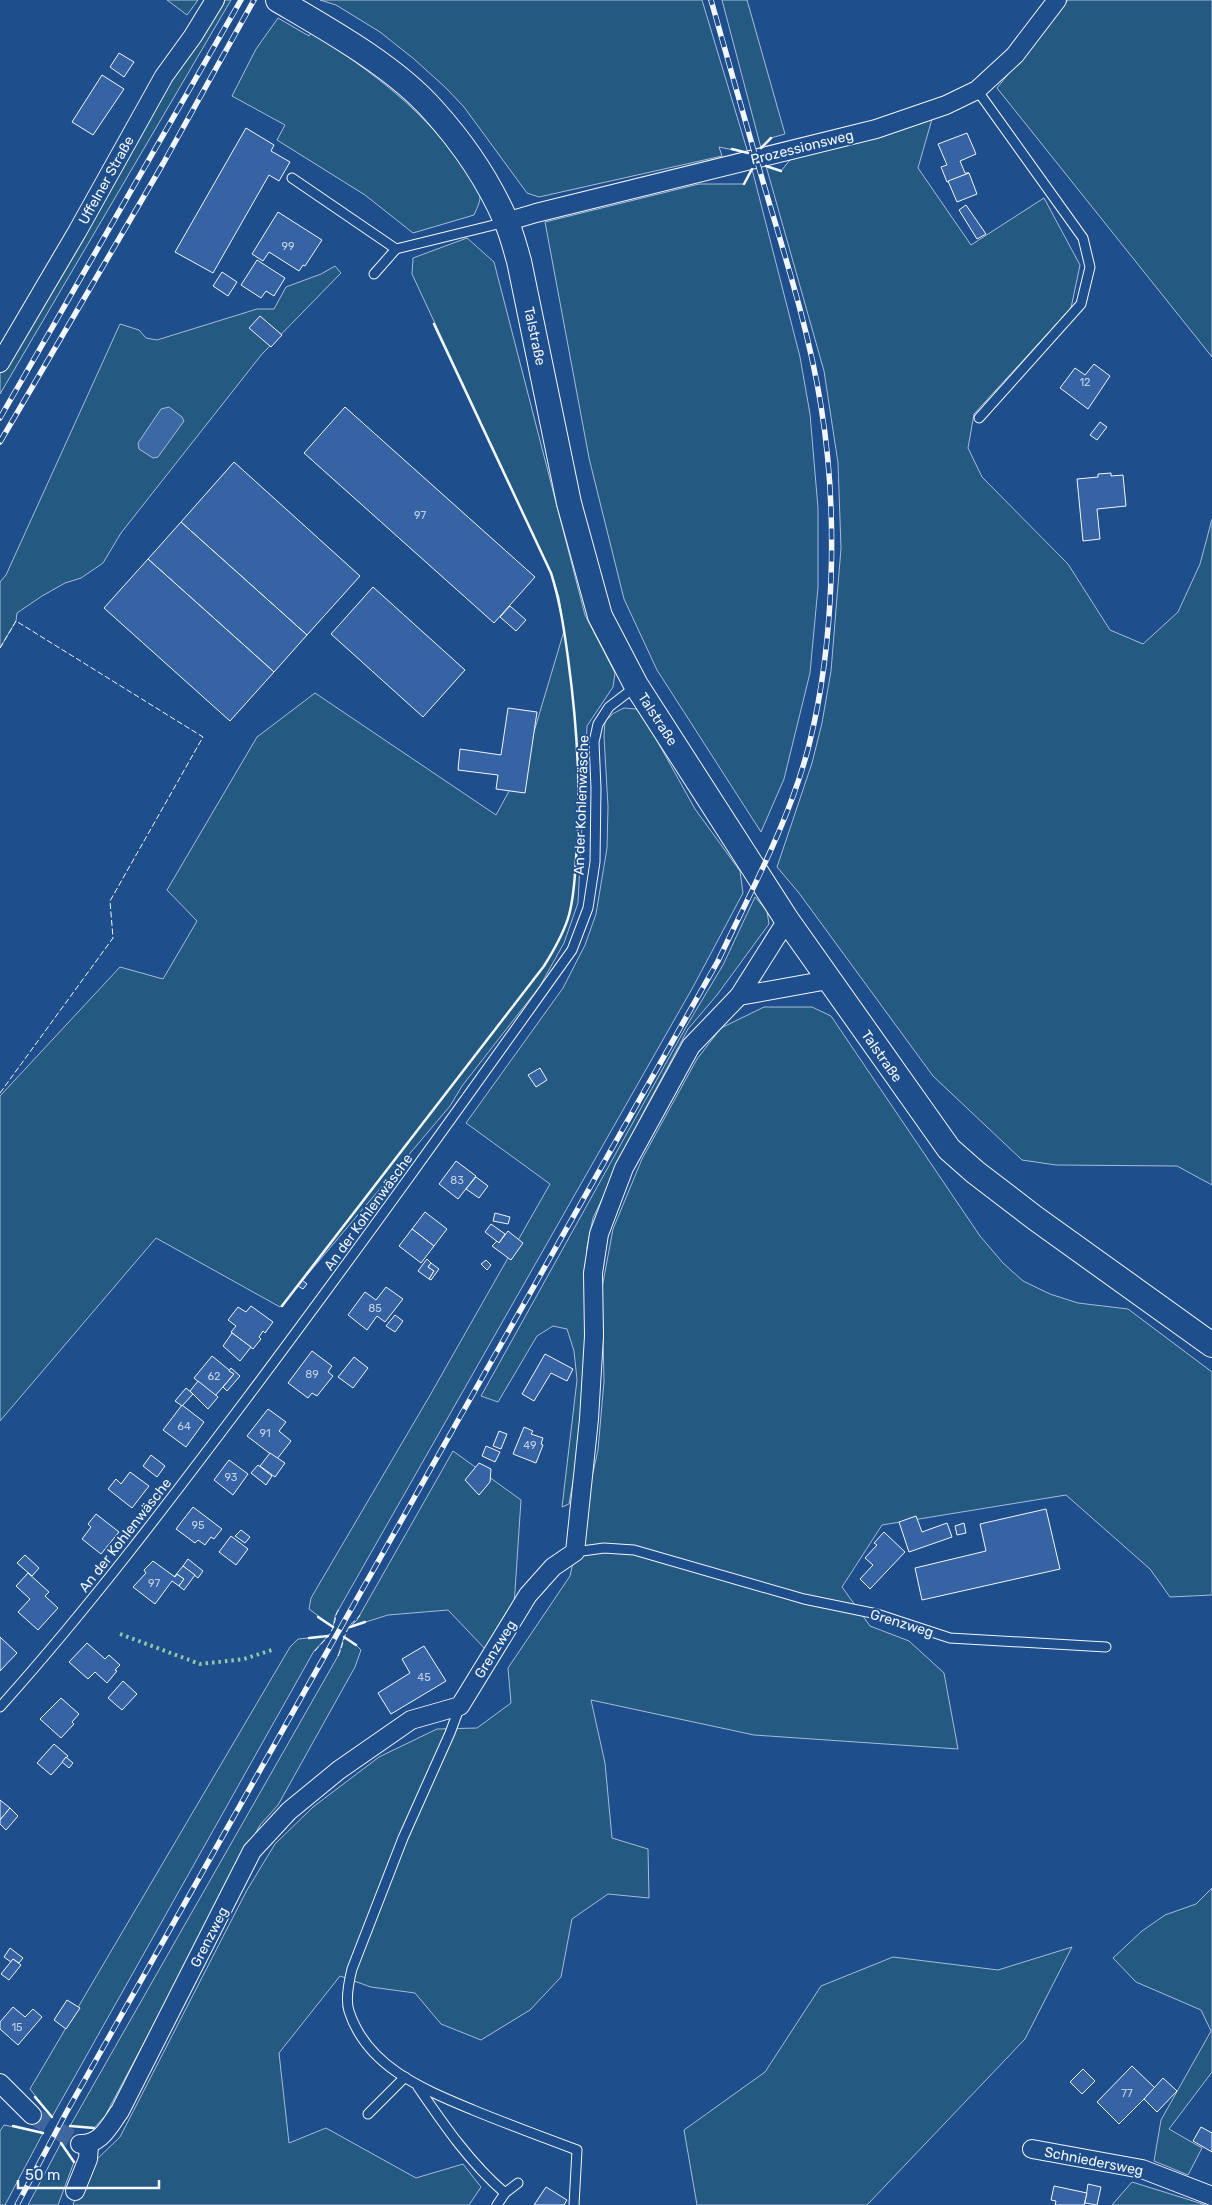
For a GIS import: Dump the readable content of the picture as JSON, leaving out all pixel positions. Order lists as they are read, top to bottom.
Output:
{
  "streets": {
    "street": [
      "Prozessionsweg",
      "Uffelner Straße",
      "Talstraße",
      "Grenzweg",
      "Schniedersweg"
    ],
    "lane": ["An der Kohlenwäsche"]
  },
  "crossings": [
    ["Prozessionsweg", "Talstraße"],
    ["Talstraße", "An der Kohlenwäsche"]
  ],
  "house_numbers": [
    "99",
    "12",
    "97",
    "83",
    "85",
    "89",
    "62",
    "64",
    "91",
    "49",
    "93",
    "95",
    "97",
    "45",
    "15",
    "77"
  ],
  "scale_bar": "50 m"
}
